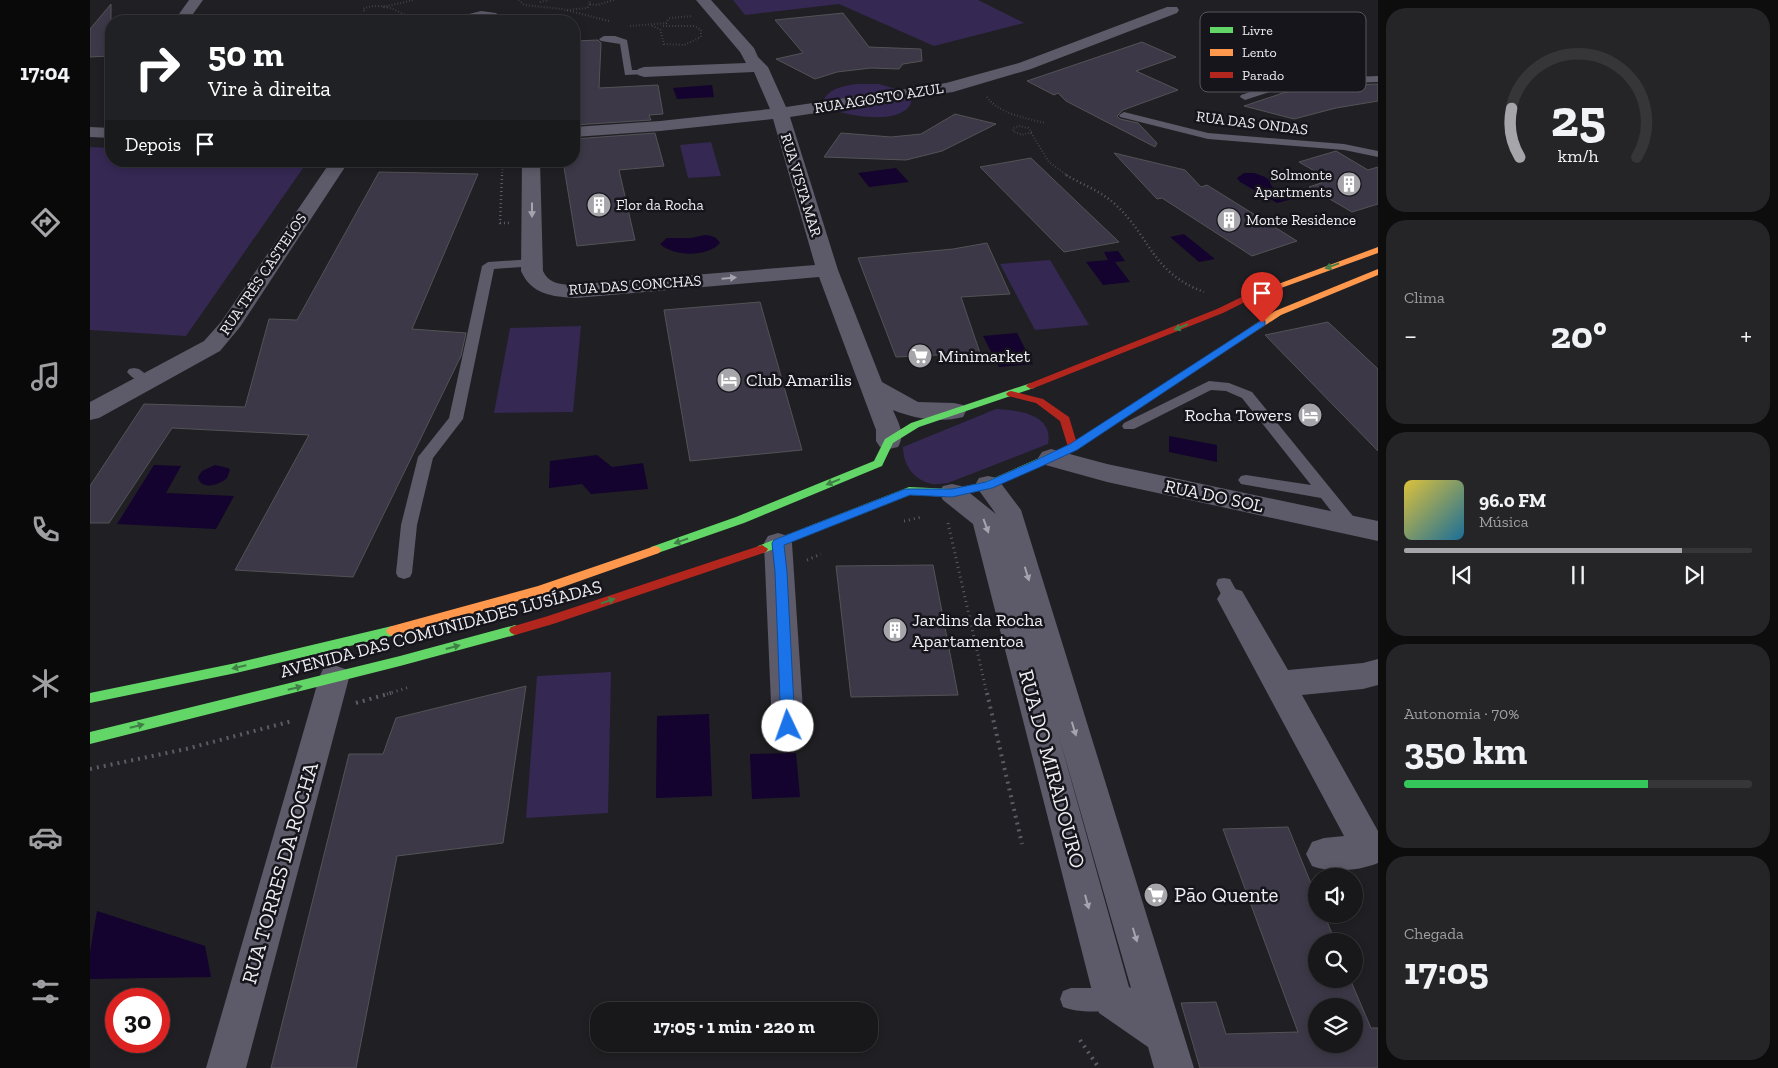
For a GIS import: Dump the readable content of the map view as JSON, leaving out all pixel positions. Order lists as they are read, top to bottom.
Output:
{
  "streets": {
    "main road": ["AVENIDA DAS COMUNIDADES LUSÍADAS"],
    "street": [
      "RUA AGOSTO AZUL",
      "RUA VISTA MAR",
      "RUA TRÊS CASTELOS",
      "RUA DAS CONCHAS",
      "RUA DO SOL",
      "RUA DO MIRADOURO",
      "RUA TORRES DA ROCHA"
    ],
    "lane": ["RUA DAS ONDAS"]
  },
  "crossings": [
    ["RUA AGOSTO AZUL", "RUA VISTA MAR"],
    ["RUA VISTA MAR", "RUA DAS CONCHAS"],
    ["RUA VISTA MAR", "AVENIDA DAS COMUNIDADES LUSÍADAS"],
    ["RUA DO SOL", "AVENIDA DAS COMUNIDADES LUSÍADAS"],
    ["AVENIDA DAS COMUNIDADES LUSÍADAS", "RUA DO MIRADOURO"],
    ["AVENIDA DAS COMUNIDADES LUSÍADAS", "RUA TORRES DA ROCHA"]
  ],
  "one_way": ["RUA DO MIRADOURO"],
  "places": {
    "building": [
      "Solmonte Apartments",
      "Flor da Rocha",
      "Monte Residence",
      "Jardins da Rocha Apartamentoa"
    ],
    "supermarket": ["Minimarket", "Pāo Quente"],
    "hotel": ["Club Amarilis", "Rocha Towers"]
  },
  "legend": ["Livre", "Lento", "Parado"],
  "page": {
    "tabs": "17:04",
    "turn": ["50 m", "Vire à direita"],
    "then": "Depois",
    "tile": [
      "Clima",
      ["Autonomia · 70%", "350 km"],
      ["Chegada", "17:05"]
    ],
    "heat": ["−", "20°", "+"],
    "song": ["96.0 FM", "Música"],
    "limit": "30",
    "trip": "17:05 · 1 min · 220 m",
    "gauge": ["25", "km/h"]
  }
}
